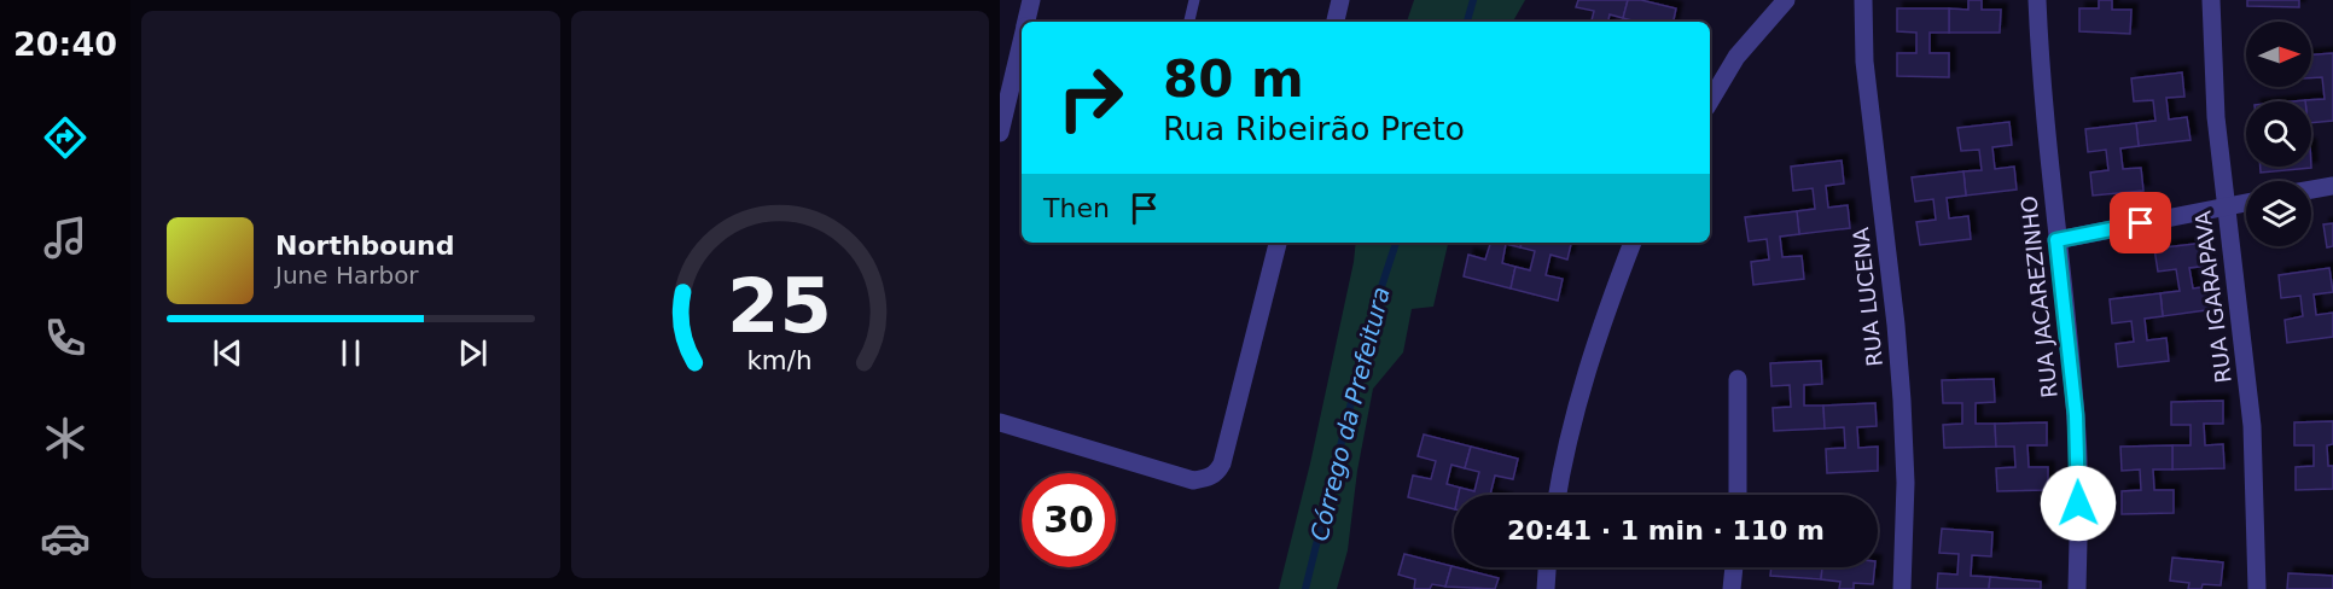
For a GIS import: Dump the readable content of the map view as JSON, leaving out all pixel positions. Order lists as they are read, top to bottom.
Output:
{
  "streets": {
    "street": ["RUA LUCENA", "RUA JACAREZINHO", "RUA IGARAPAVA"]
  },
  "water": ["Córrego da Prefeitura"],
  "north": "right",
  "page": {
    "tabs": "20:40",
    "turn": ["80 m", "Rua Ribeirão Preto"],
    "then": "Then",
    "song": ["Northbound", "June Harbor"],
    "limit": "30",
    "trip": "20:41 · 1 min · 110 m",
    "gauge": ["25", "km/h"]
  }
}
